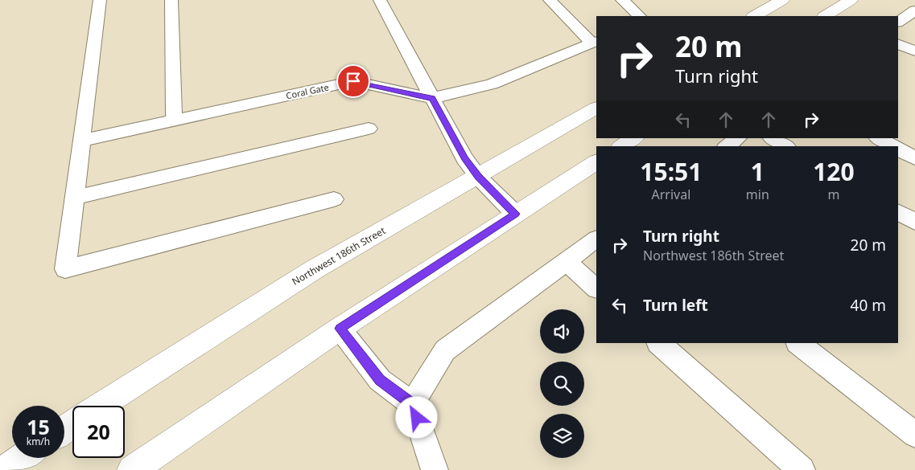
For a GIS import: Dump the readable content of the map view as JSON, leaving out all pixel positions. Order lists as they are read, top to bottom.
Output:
{
  "streets": {
    "main road": ["Northwest 186th Street"],
    "lane": ["Coral Gate"]
  },
  "page": {
    "turn": ["20 m", "Turn right"],
    "eta": [
      "15:51",
      "Arrival",
      "1",
      "min",
      "120",
      "m"
    ],
    "list": [
      {
        "name": "Turn right",
        "note": "Northwest 186th Street",
        "value": "20 m"
      },
      {
        "name": "Turn left",
        "value": "40 m"
      }
    ],
    "speed": "15 km/h",
    "limit": "20"
  }
}
